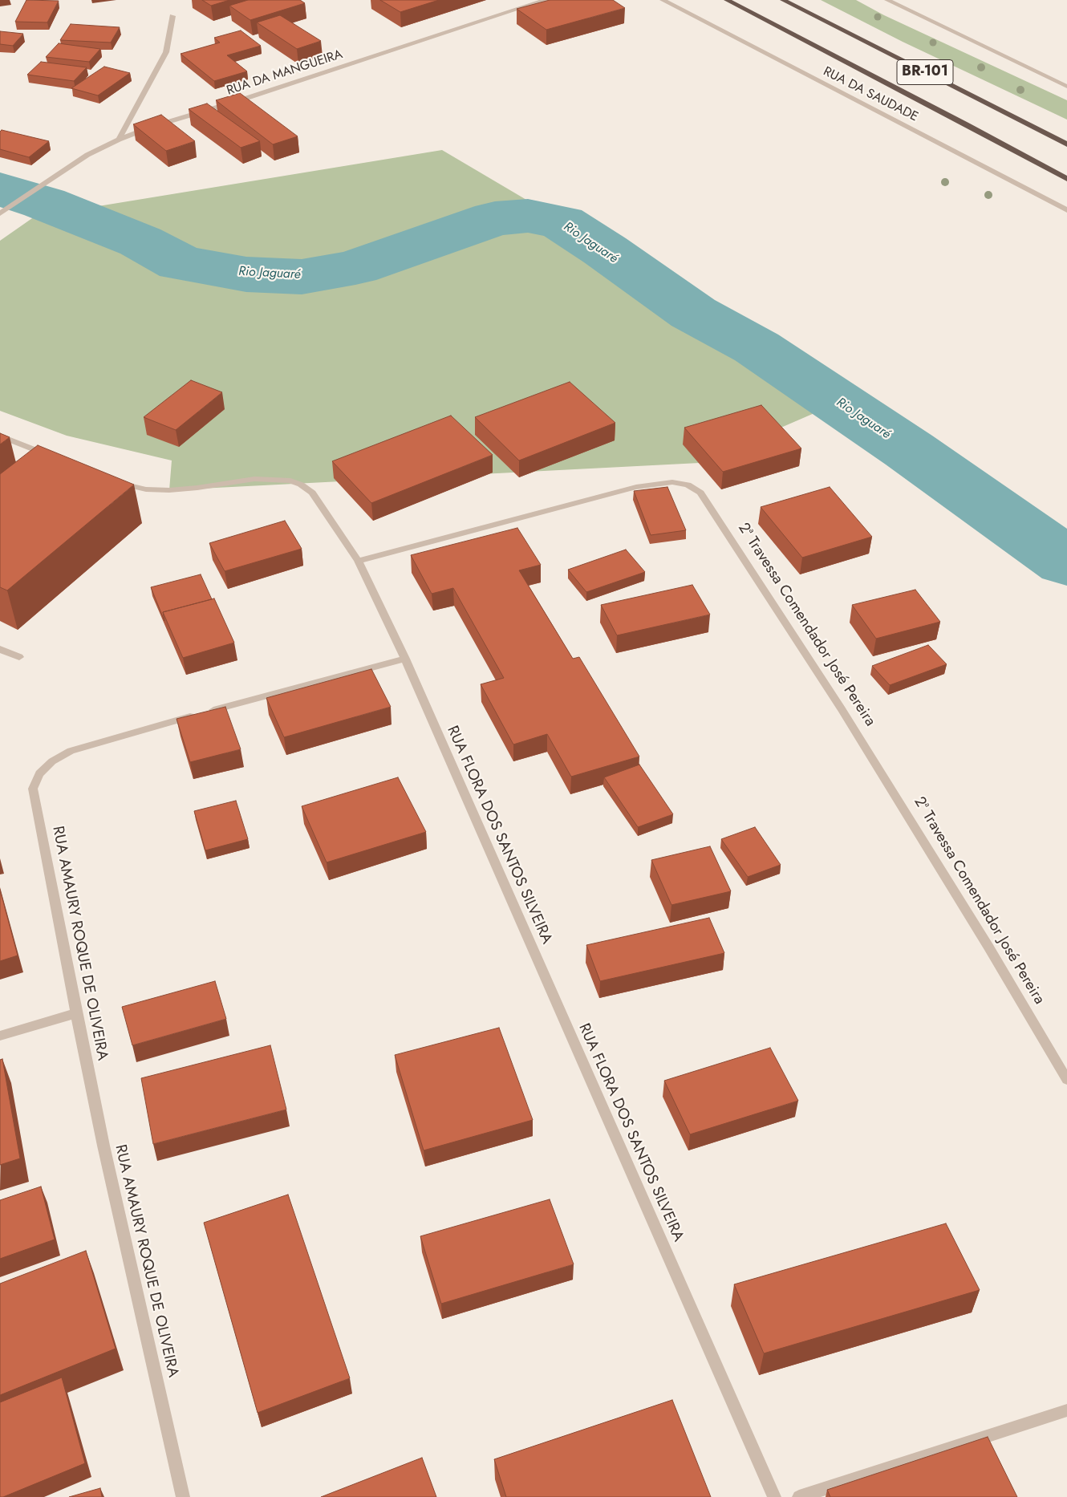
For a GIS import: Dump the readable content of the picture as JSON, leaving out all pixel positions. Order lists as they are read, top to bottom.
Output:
{
  "streets": {
    "highway": ["BR-101"],
    "street": [
      "RUA DA MANGUEIRA",
      "RUA DA SAUDADE",
      "2ª Travessa Comendador José Pereira",
      "RUA FLORA DOS SANTOS SILVEIRA",
      "RUA AMAURY ROQUE DE OLIVEIRA"
    ]
  },
  "crossings": [
    ["2ª Travessa Comendador José Pereira", "RUA FLORA DOS SANTOS SILVEIRA"],
    ["RUA FLORA DOS SANTOS SILVEIRA", "RUA AMAURY ROQUE DE OLIVEIRA"]
  ],
  "water": ["Rio Jaguaré"]
}
